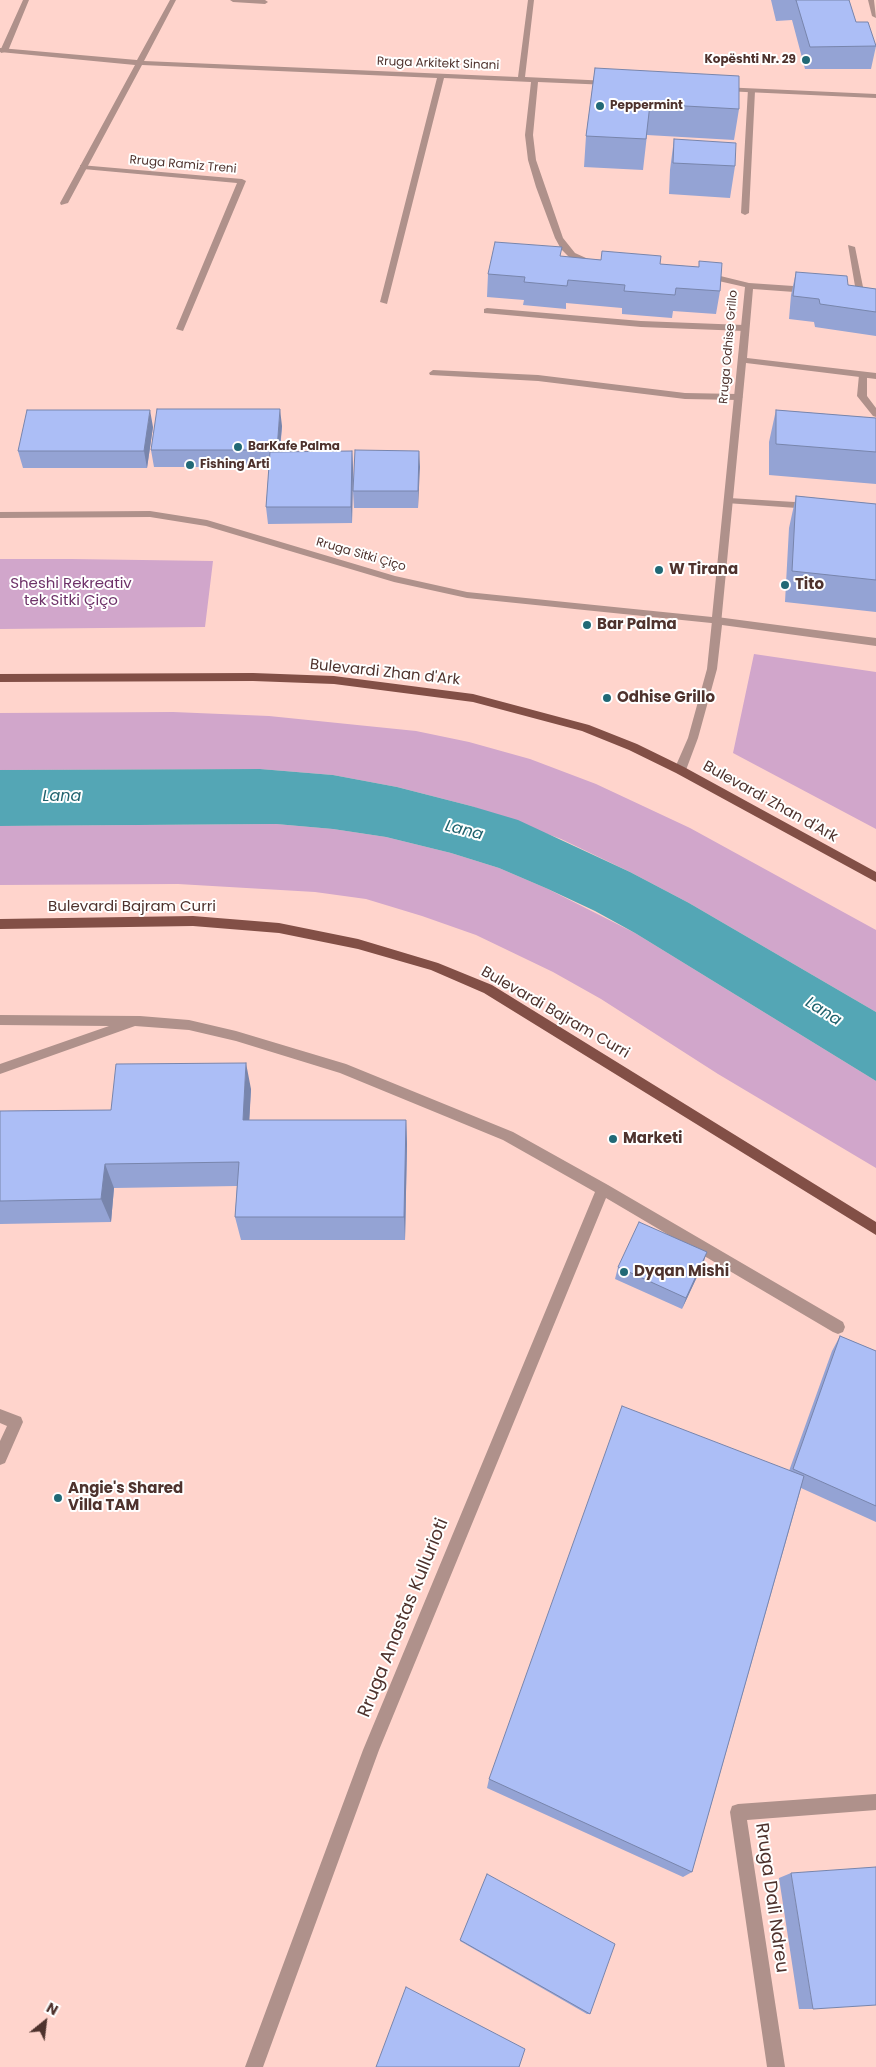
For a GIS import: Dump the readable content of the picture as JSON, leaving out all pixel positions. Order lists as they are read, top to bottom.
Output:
{
  "streets": {
    "main road": ["Bulevardi Zhan d'Ark", "Bulevardi Bajram Curri"],
    "street": [
      "Rruga Arkitekt Sinani",
      "Rruga Ramiz Treni",
      "Rruga Odhise Grillo",
      "Rruga Sitki Çiço",
      "Rruga Anastas Kullurioti",
      "Rruga Dali Ndreu"
    ]
  },
  "crossings": [
    ["Rruga Odhise Grillo", "Rruga Sitki Çiço"],
    ["Rruga Odhise Grillo", "Bulevardi Zhan d'Ark"]
  ],
  "water": ["Lana"],
  "parks": ["Sheshi Rekreativ tek Sitki Çiço"],
  "places": [
    "Kopështi Nr. 29",
    "Peppermint",
    "BarKafe Palma",
    "Fishing Arti",
    "W Tirana",
    "Tito",
    "Bar Palma",
    "Odhise Grillo",
    "Marketi",
    "Dyqan Mishi",
    "Angie's Shared Villa TAM"
  ],
  "north": "top right"
}
